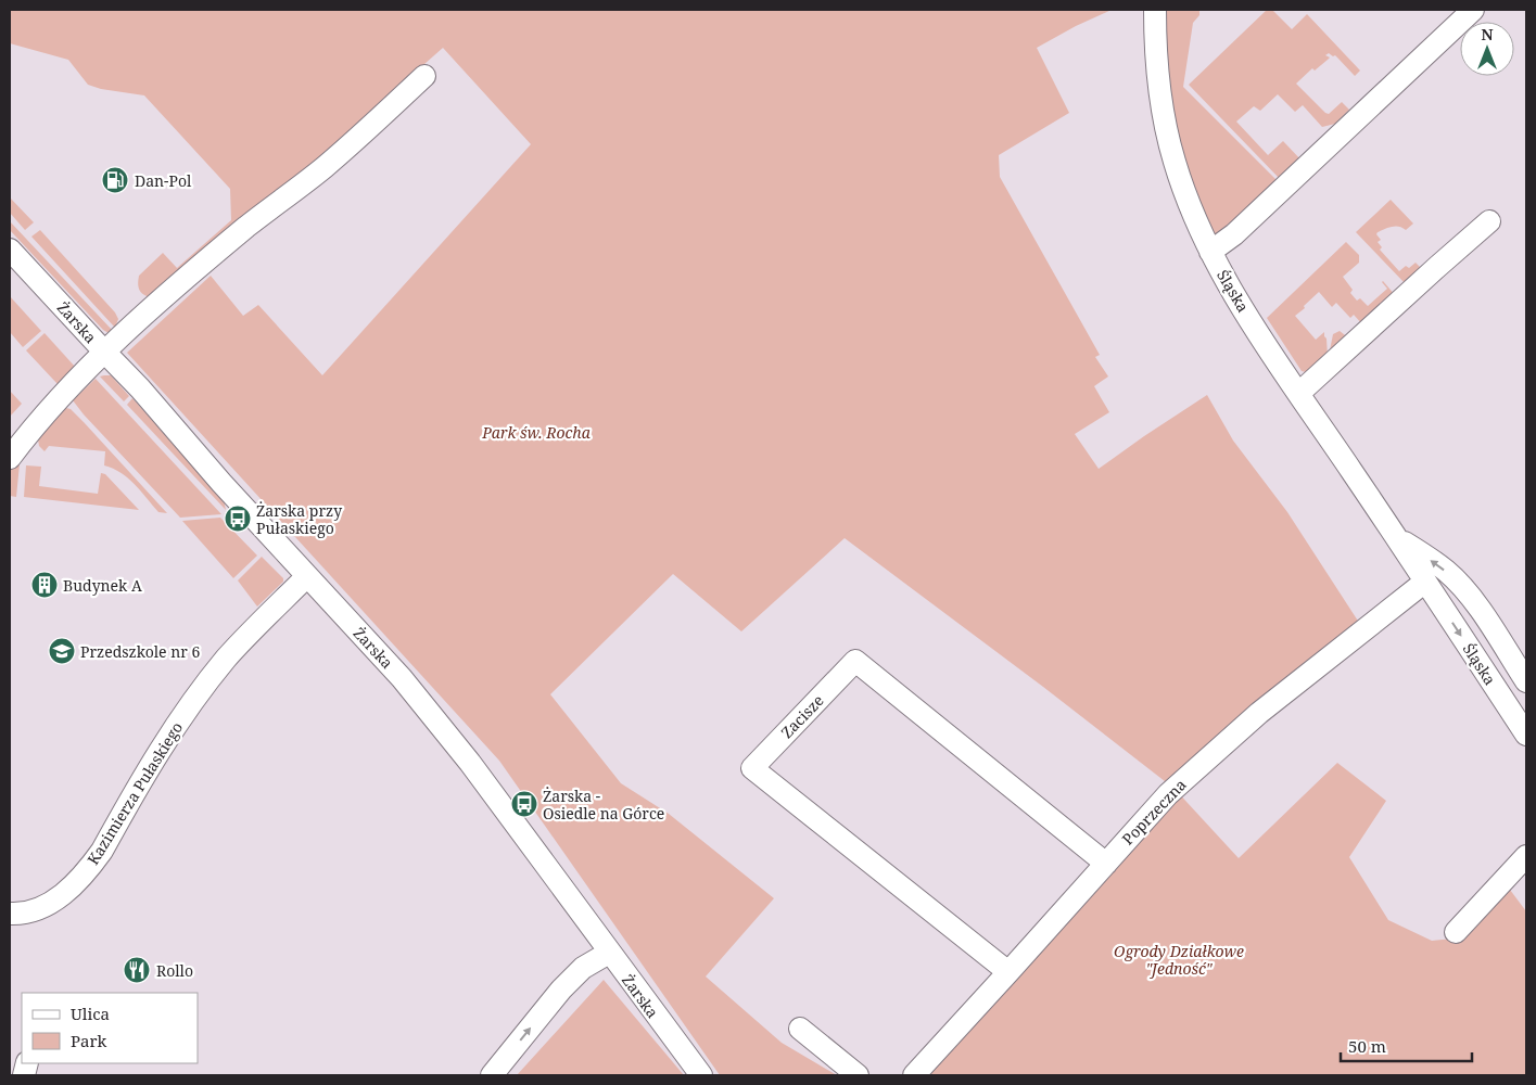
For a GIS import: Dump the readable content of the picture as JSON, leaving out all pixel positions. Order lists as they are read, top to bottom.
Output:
{
  "streets": {
    "street": [
      "Śląska",
      "Żarska",
      "Zacisze",
      "Kazimierza Pułaskiego",
      "Poprzeczna"
    ]
  },
  "crossings": [
    ["Śląska", "Poprzeczna"],
    ["Żarska", "Kazimierza Pułaskiego"],
    ["Zacisze", "Poprzeczna"]
  ],
  "parks": ["Park św. Rocha", "Ogrody Działkowe \"Jedność\""],
  "places": {
    "fuel station": ["Dan-Pol"],
    "bus stop": ["Żarska przy Pułaskiego", "Żarska - Osiedle na Górce"],
    "building": ["Budynek A"],
    "school or university": ["Przedszkole nr 6"],
    "restaurant": ["Rollo"]
  },
  "legend": ["Ulica", "Park"],
  "scale_bar": "50 m",
  "north": "top"
}
